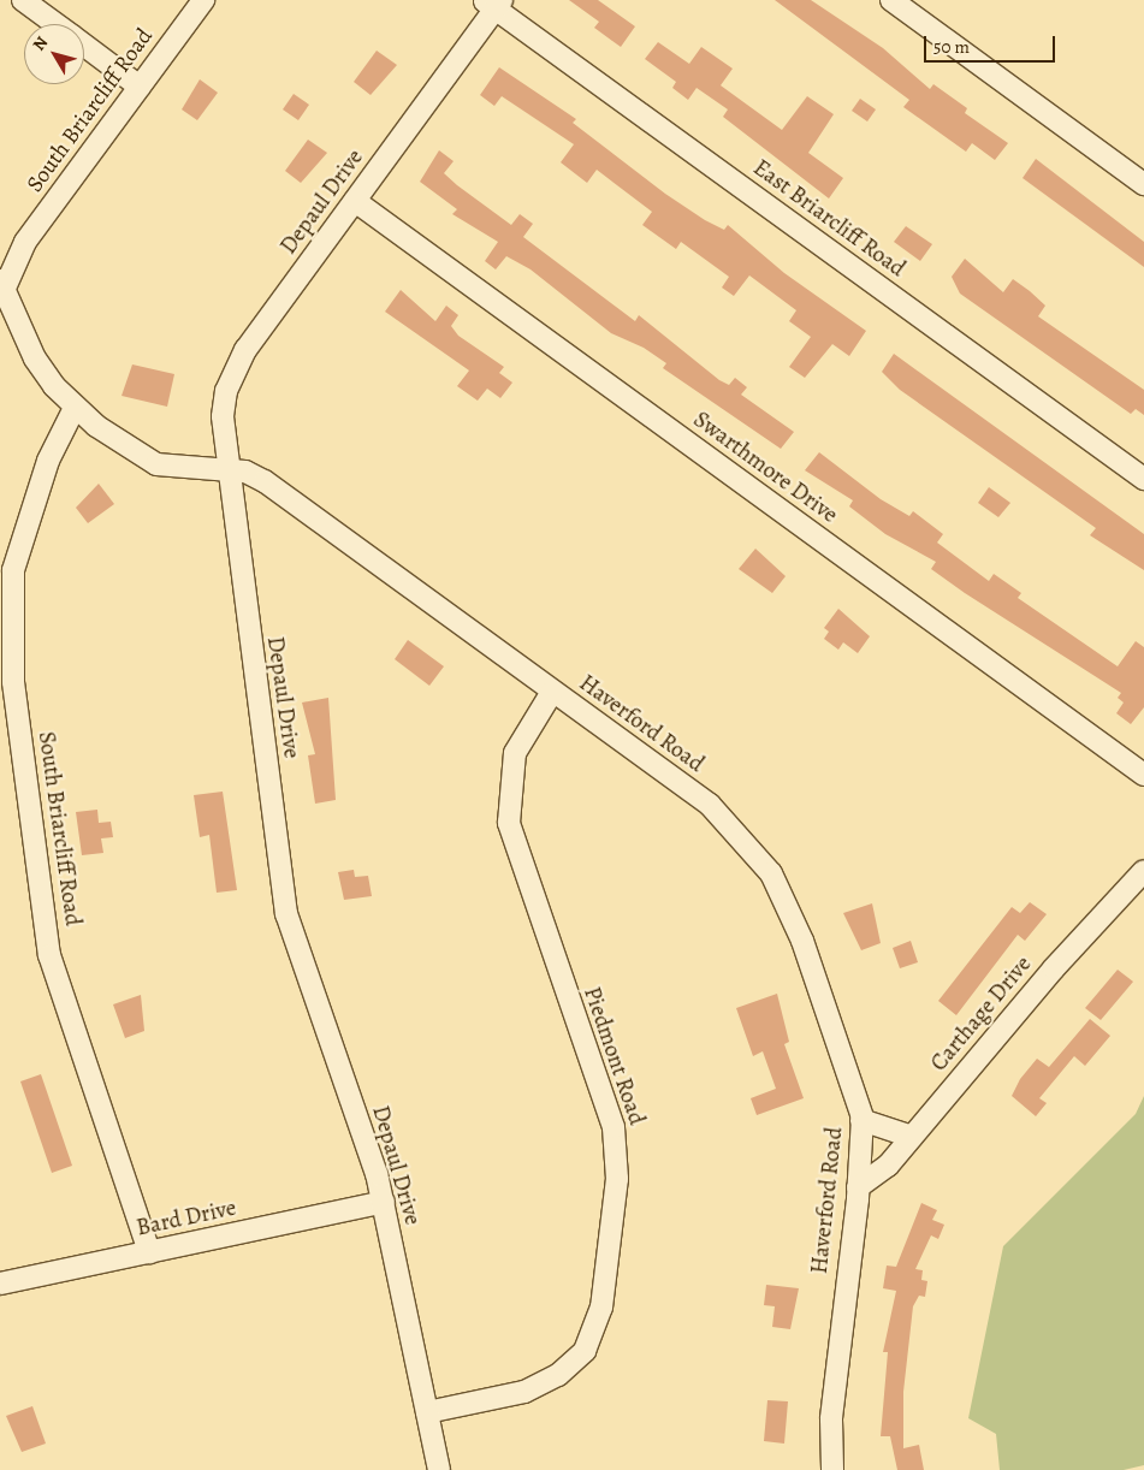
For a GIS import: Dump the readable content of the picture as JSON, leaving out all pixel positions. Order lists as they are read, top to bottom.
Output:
{
  "streets": {
    "street": [
      "South Briarcliff Road",
      "Depaul Drive",
      "East Briarcliff Road",
      "Swarthmore Drive",
      "Haverford Road",
      "Carthage Drive",
      "Piedmont Road",
      "Bard Drive"
    ]
  },
  "crossings": [
    ["South Briarcliff Road", "Haverford Road"],
    ["South Briarcliff Road", "Bard Drive"],
    ["Depaul Drive", "East Briarcliff Road"],
    ["Depaul Drive", "Swarthmore Drive"],
    ["Depaul Drive", "Haverford Road"],
    ["Depaul Drive", "Piedmont Road"],
    ["Depaul Drive", "Bard Drive"],
    ["Haverford Road", "Carthage Drive"],
    ["Haverford Road", "Piedmont Road"]
  ],
  "scale_bar": "50 m",
  "north": "top left"
}
